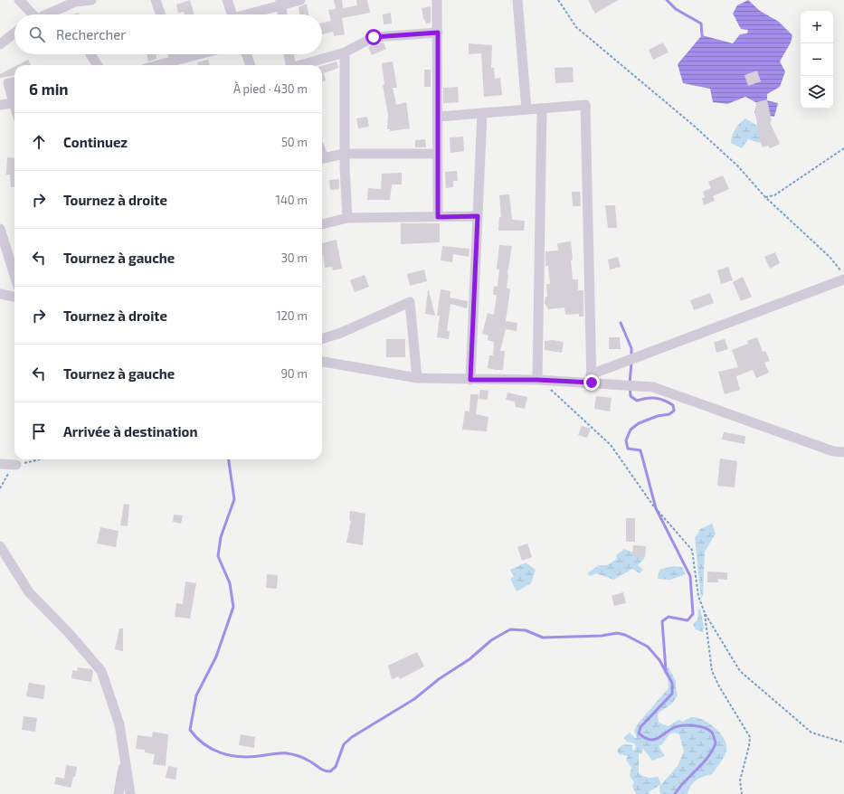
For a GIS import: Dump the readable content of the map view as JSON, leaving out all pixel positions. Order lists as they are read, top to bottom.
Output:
{
  "page": {
    "map_buttons": ["+", "−"],
    "search": "Rechercher",
    "heading": ["6 min", "À pied · 430 m"],
    "list": [
      ["Continuez", "50 m"],
      ["Tournez à droite", "140 m"],
      ["Tournez à gauche", "30 m"],
      ["Tournez à droite", "120 m"],
      ["Tournez à gauche", "90 m"],
      "Arrivée à destination"
    ]
  }
}
